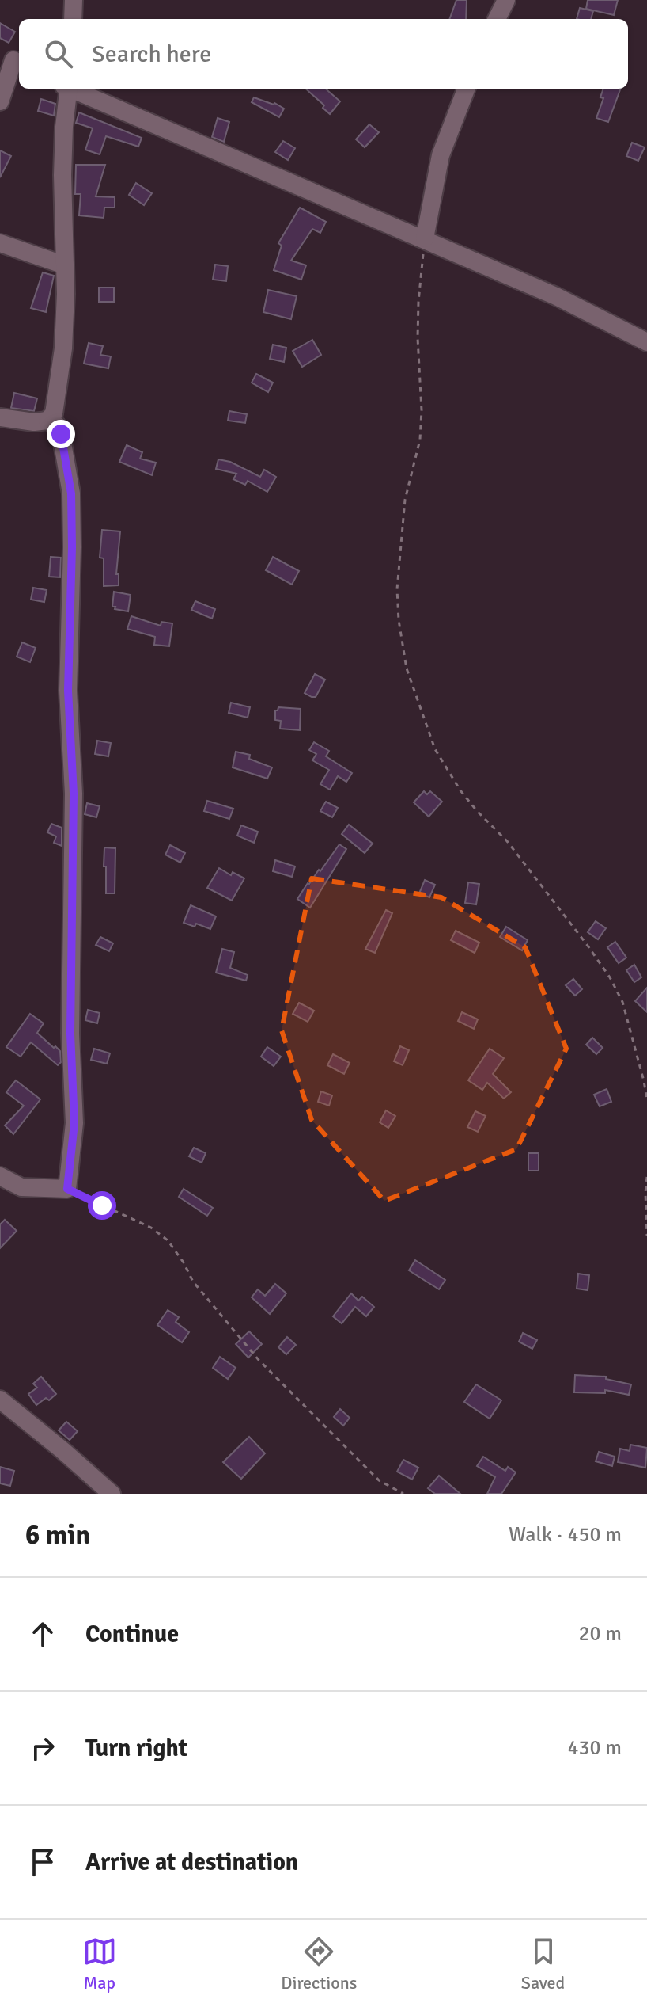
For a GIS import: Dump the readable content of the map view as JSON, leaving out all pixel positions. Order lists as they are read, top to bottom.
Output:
{
  "page": {
    "search": "Search here",
    "heading": ["6 min", "Walk · 450 m"],
    "list": [
      ["Continue", "20 m"],
      ["Turn right", "430 m"],
      "Arrive at destination"
    ],
    "nav": ["Map", "Directions", "Saved"]
  }
}
